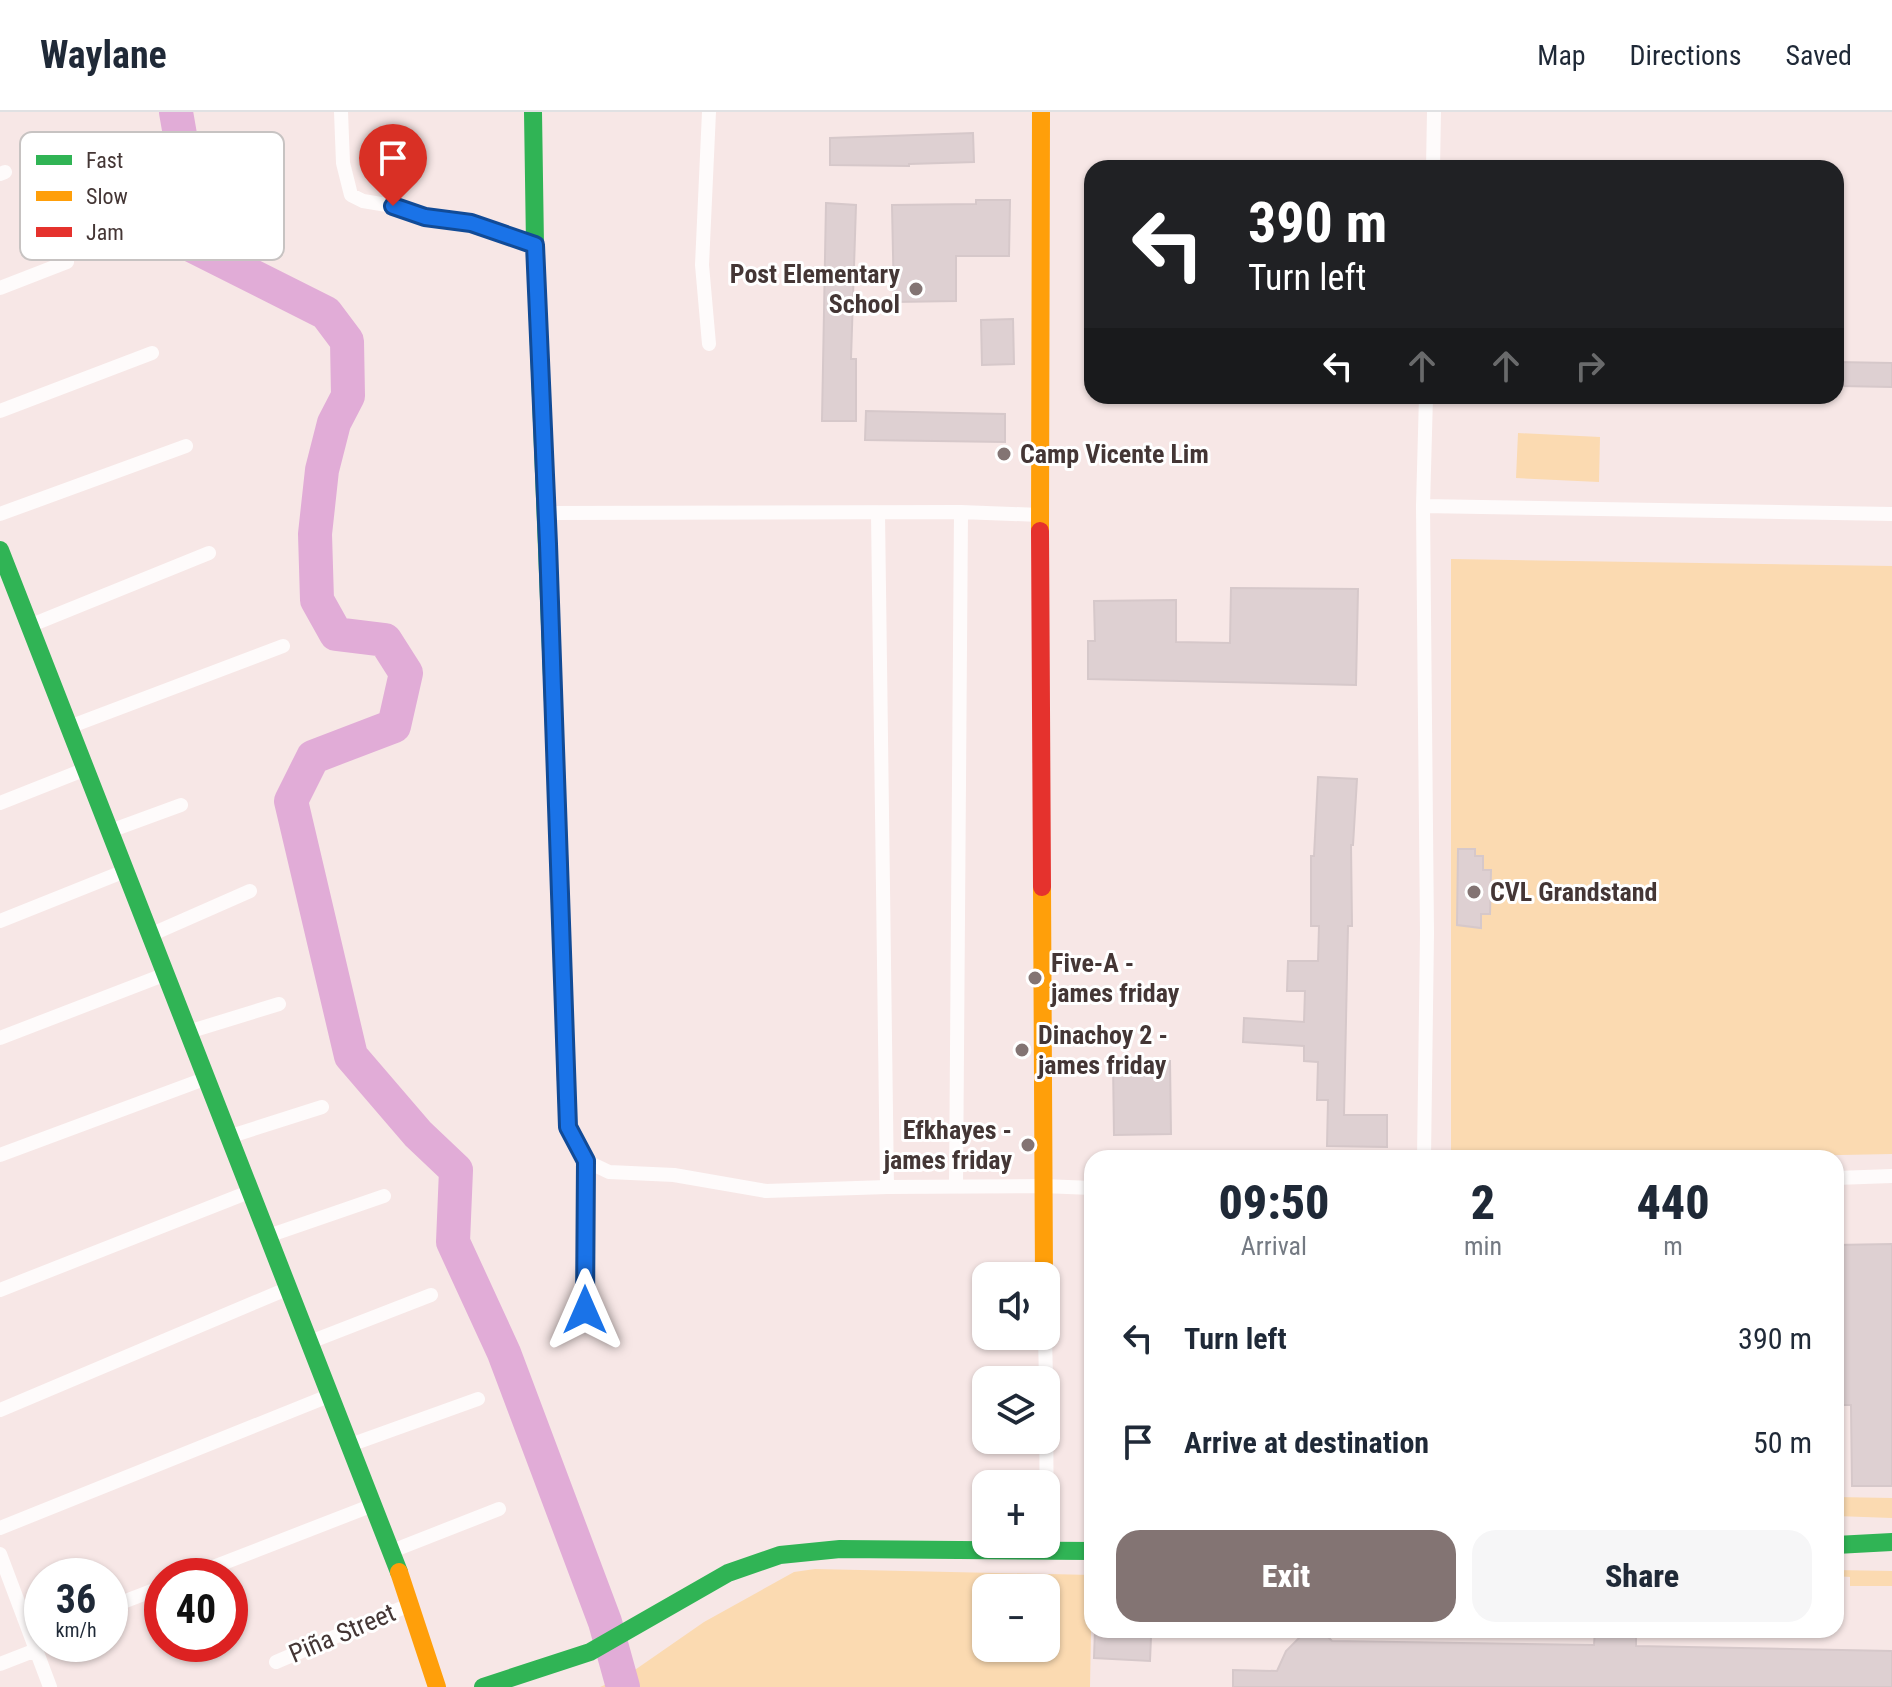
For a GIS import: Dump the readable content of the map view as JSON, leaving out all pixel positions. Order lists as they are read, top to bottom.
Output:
{
  "streets": {
    "street": ["Piña Street"]
  },
  "places": [
    "Post Elementary School",
    "Camp Vicente Lim",
    "CVL Grandstand",
    "Five-A - james friday",
    "Dinachoy 2 - james friday",
    "Efkhayes - james friday"
  ],
  "legend": ["Fast", "Slow", "Jam"],
  "page": {
    "header": "Waylane",
    "nav": ["Map", "Directions", "Saved"],
    "turn": ["390 m", "Turn left"],
    "eta": [
      "09:50",
      "Arrival",
      "2",
      "min",
      "440",
      "m"
    ],
    "map_buttons": ["+", "−"],
    "list": [
      {
        "name": "Turn left",
        "value": "390 m"
      },
      {
        "name": "Arrive at destination",
        "value": "50 m"
      }
    ],
    "buttons": ["Exit", "Share"],
    "speed": "36 km/h",
    "limit": "40"
  }
}
